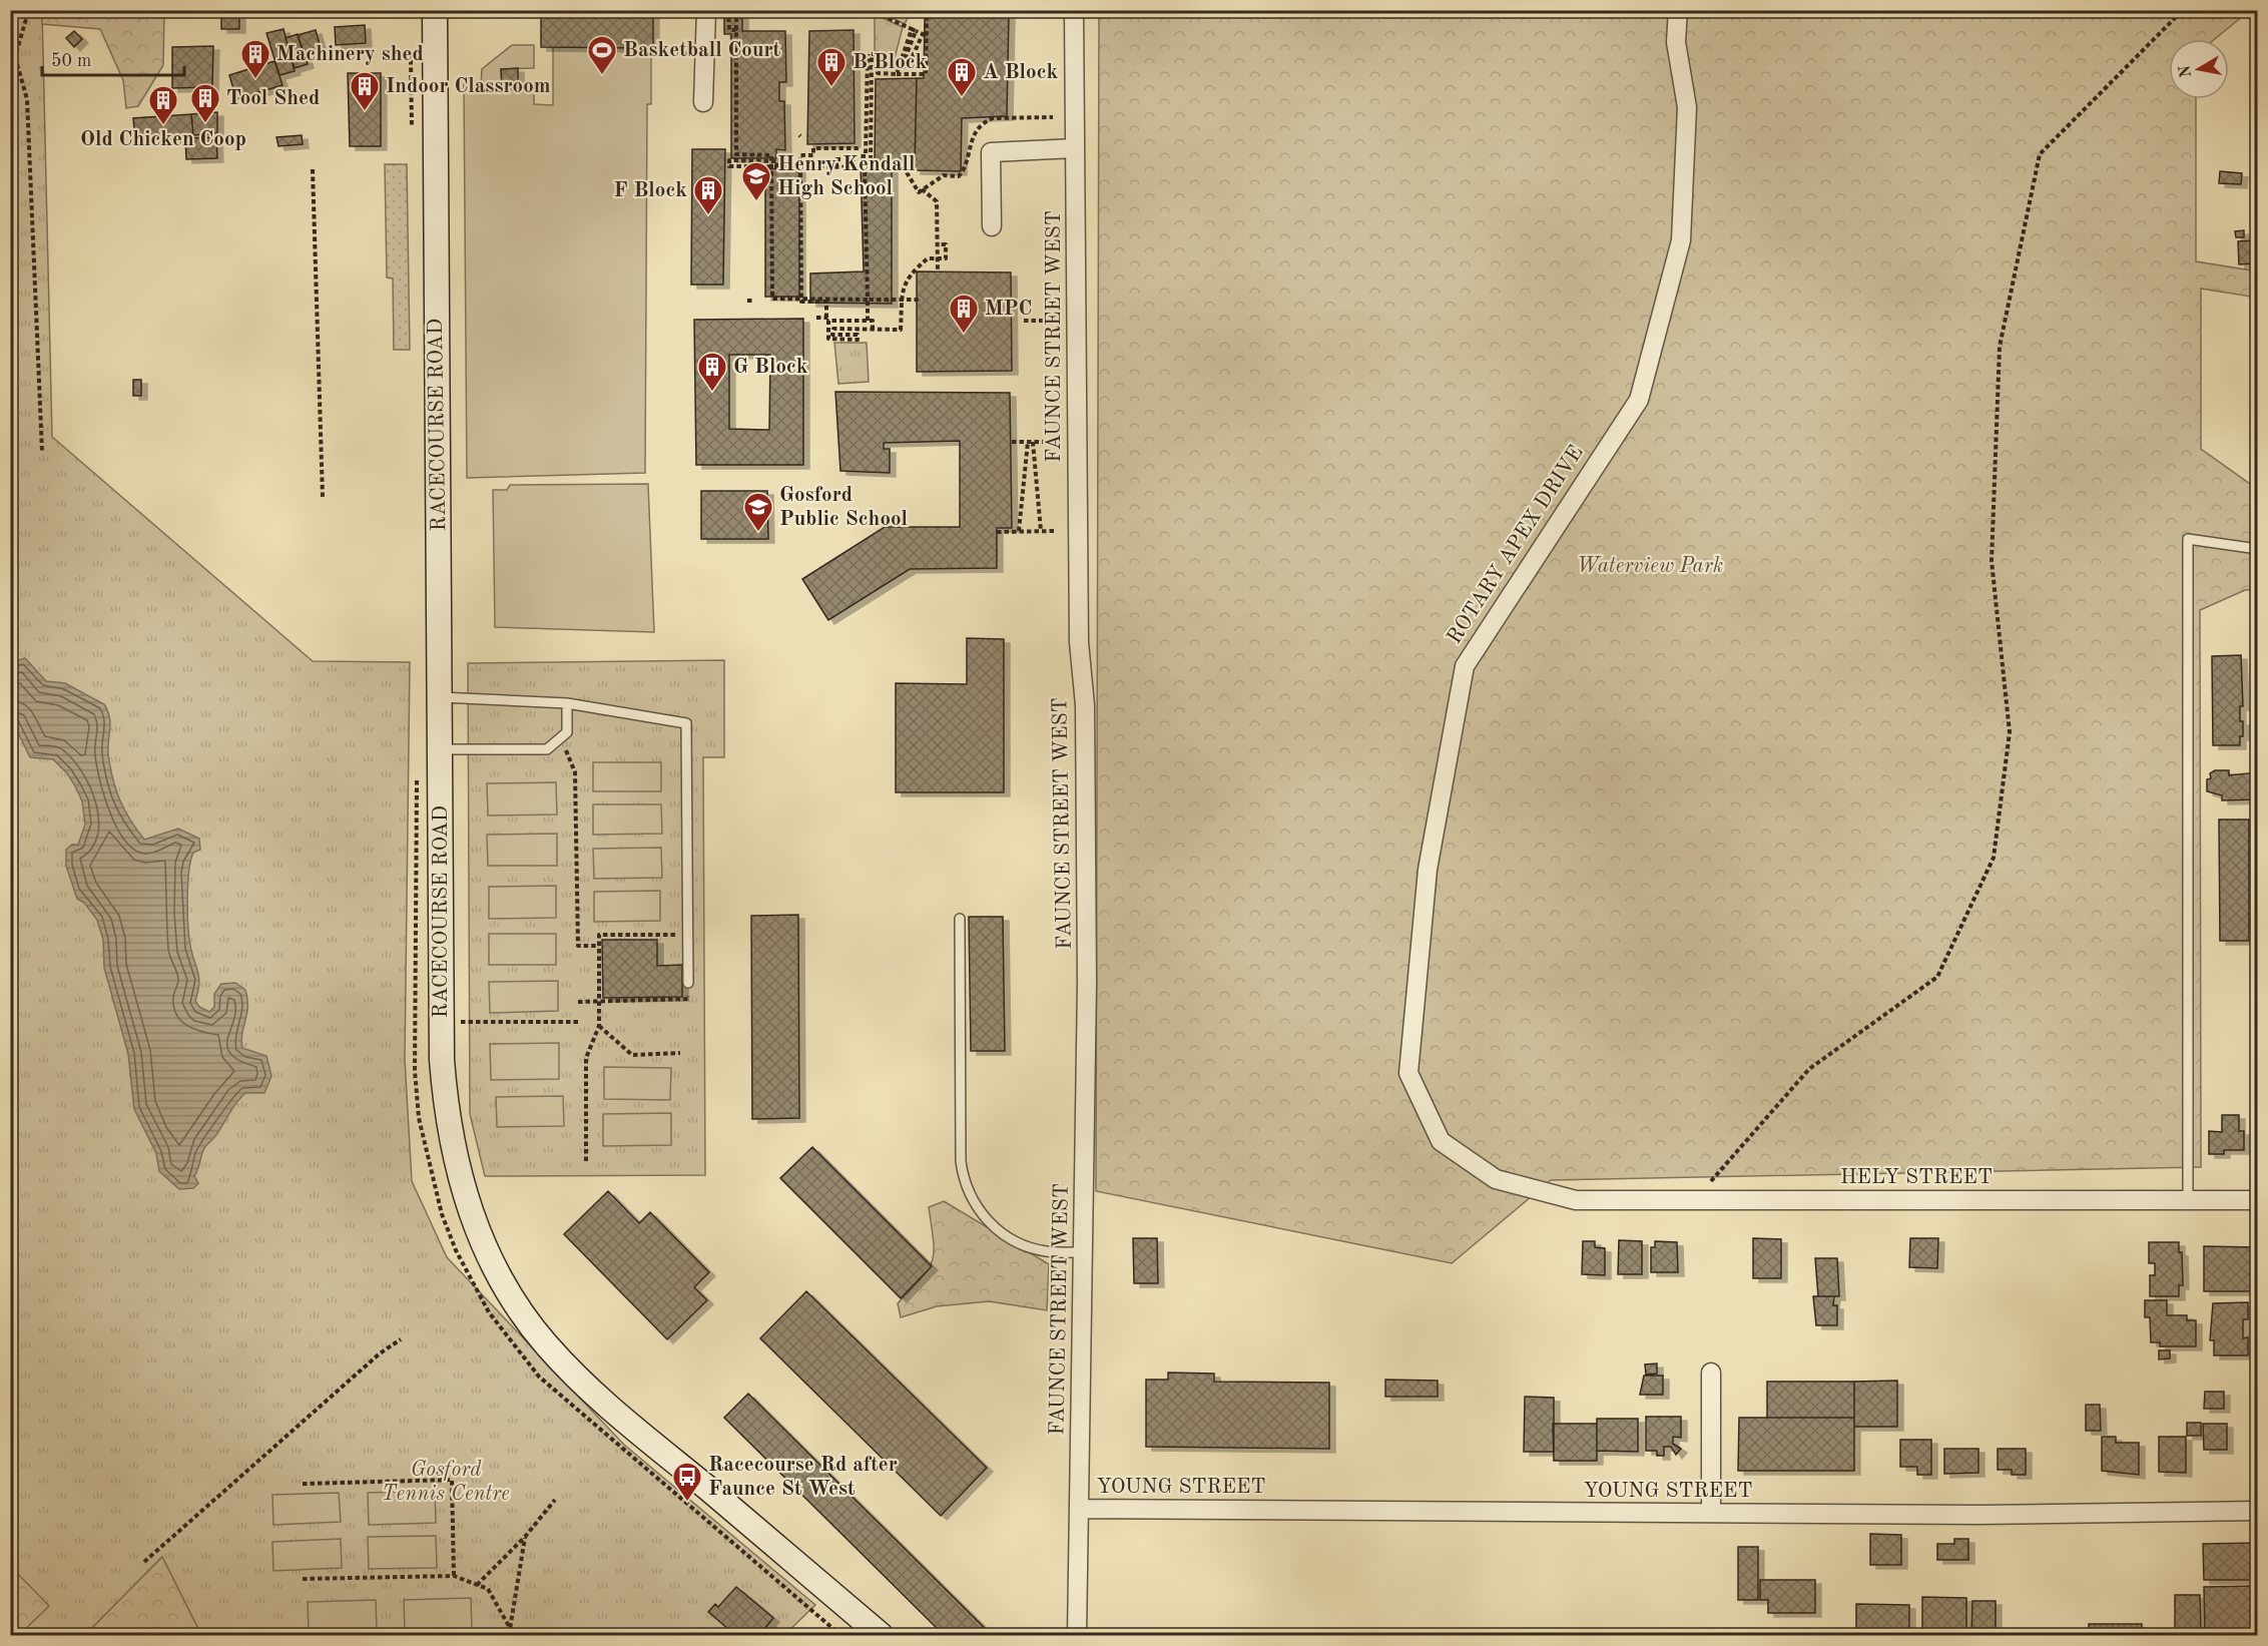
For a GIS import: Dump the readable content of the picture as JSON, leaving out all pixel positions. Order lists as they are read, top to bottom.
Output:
{
  "streets": {
    "main road": ["RACECOURSE ROAD"],
    "street": [
      "FAUNCE STREET WEST",
      "ROTARY APEX DRIVE",
      "HELY STREET",
      "YOUNG STREET"
    ]
  },
  "crossings": [
    ["FAUNCE STREET WEST", "YOUNG STREET"],
    ["ROTARY APEX DRIVE", "HELY STREET"]
  ],
  "parks": ["Waterview Park", "Gosford Tennis Centre"],
  "places": {
    "sports": ["Basketball Court"],
    "building": [
      "Machinery shed",
      "B Block",
      "A Block",
      "Indoor Classroom",
      "Tool Shed",
      "Old Chicken Coop",
      "F Block",
      "MPC",
      "G Block"
    ],
    "school or university": ["Henry Kendall High School", "Gosford Public School"],
    "bus stop": ["Racecourse Rd after Faunce St West"]
  },
  "scale_bar": "50 m",
  "north": "left"
}
